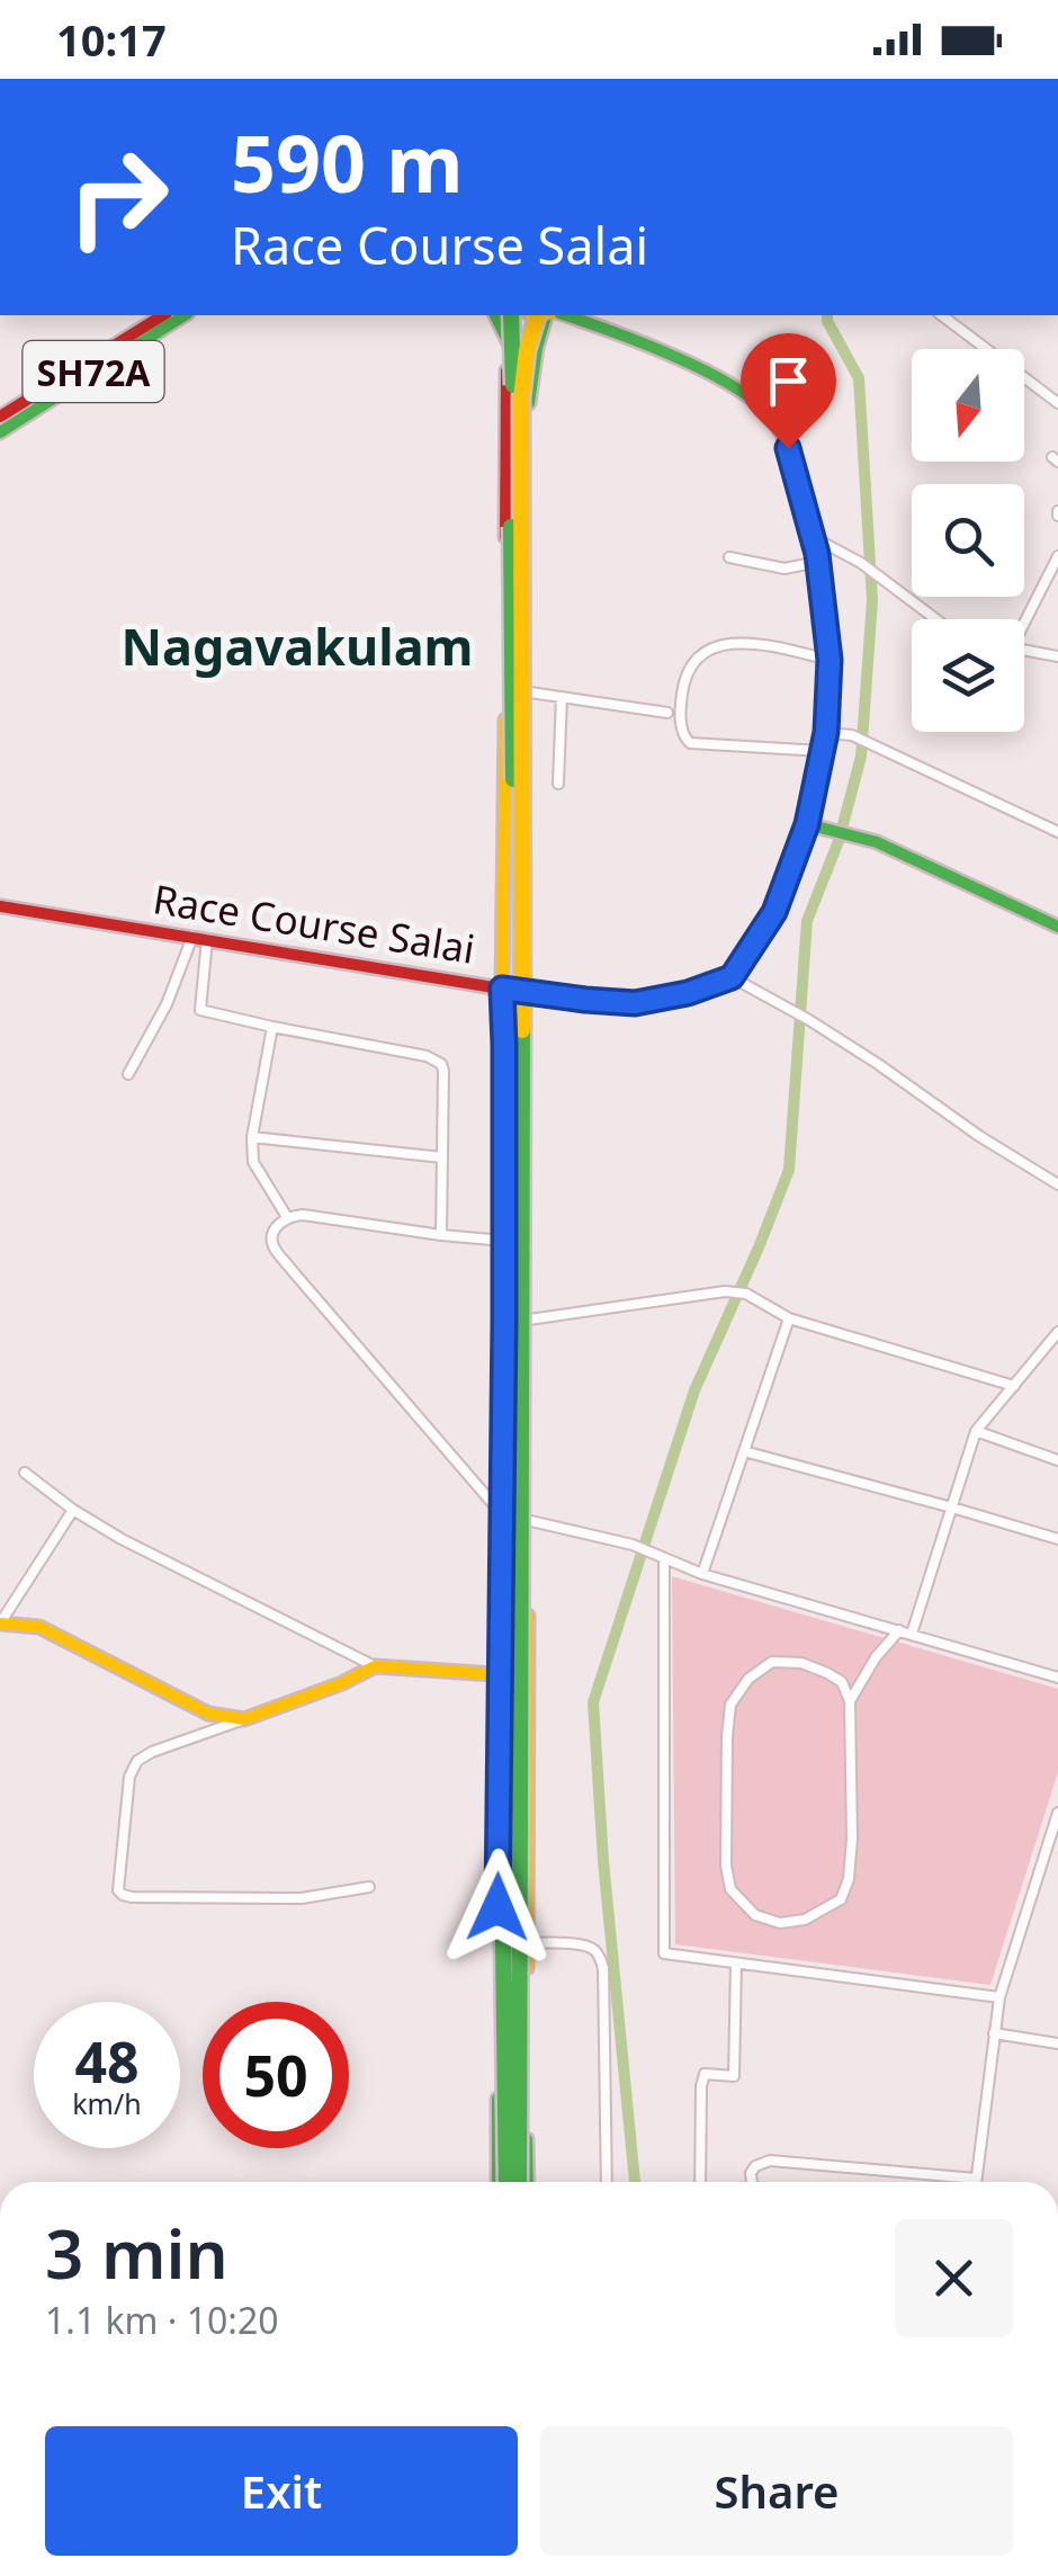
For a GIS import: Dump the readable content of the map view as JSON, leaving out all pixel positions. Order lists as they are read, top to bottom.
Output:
{
  "streets": {
    "main road": ["SH72A", "Race Course Salai"]
  },
  "districts": ["Nagavakulam"],
  "north": "bottom",
  "page": {
    "status": "10:17",
    "turn": ["590 m", "Race Course Salai"],
    "speed": "48 km/h",
    "limit": "50",
    "heading": ["3 min", "1.1 km · 10:20"],
    "buttons": ["Exit", "Share"]
  }
}
